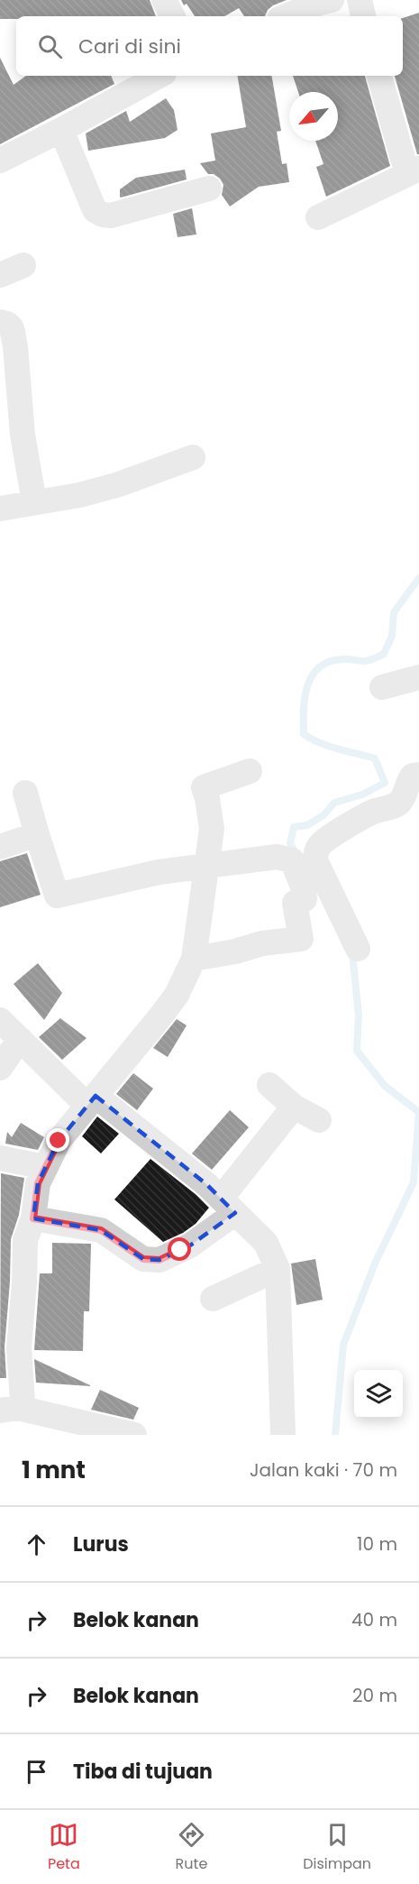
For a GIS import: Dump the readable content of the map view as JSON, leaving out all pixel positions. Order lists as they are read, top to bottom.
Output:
{
  "north": "bottom left",
  "page": {
    "search": "Cari di sini",
    "heading": ["1 mnt", "Jalan kaki · 70 m"],
    "list": [
      ["Lurus", "10 m"],
      ["Belok kanan", "40 m"],
      ["Belok kanan", "20 m"],
      "Tiba di tujuan"
    ],
    "nav": ["Peta", "Rute", "Disimpan"]
  }
}
